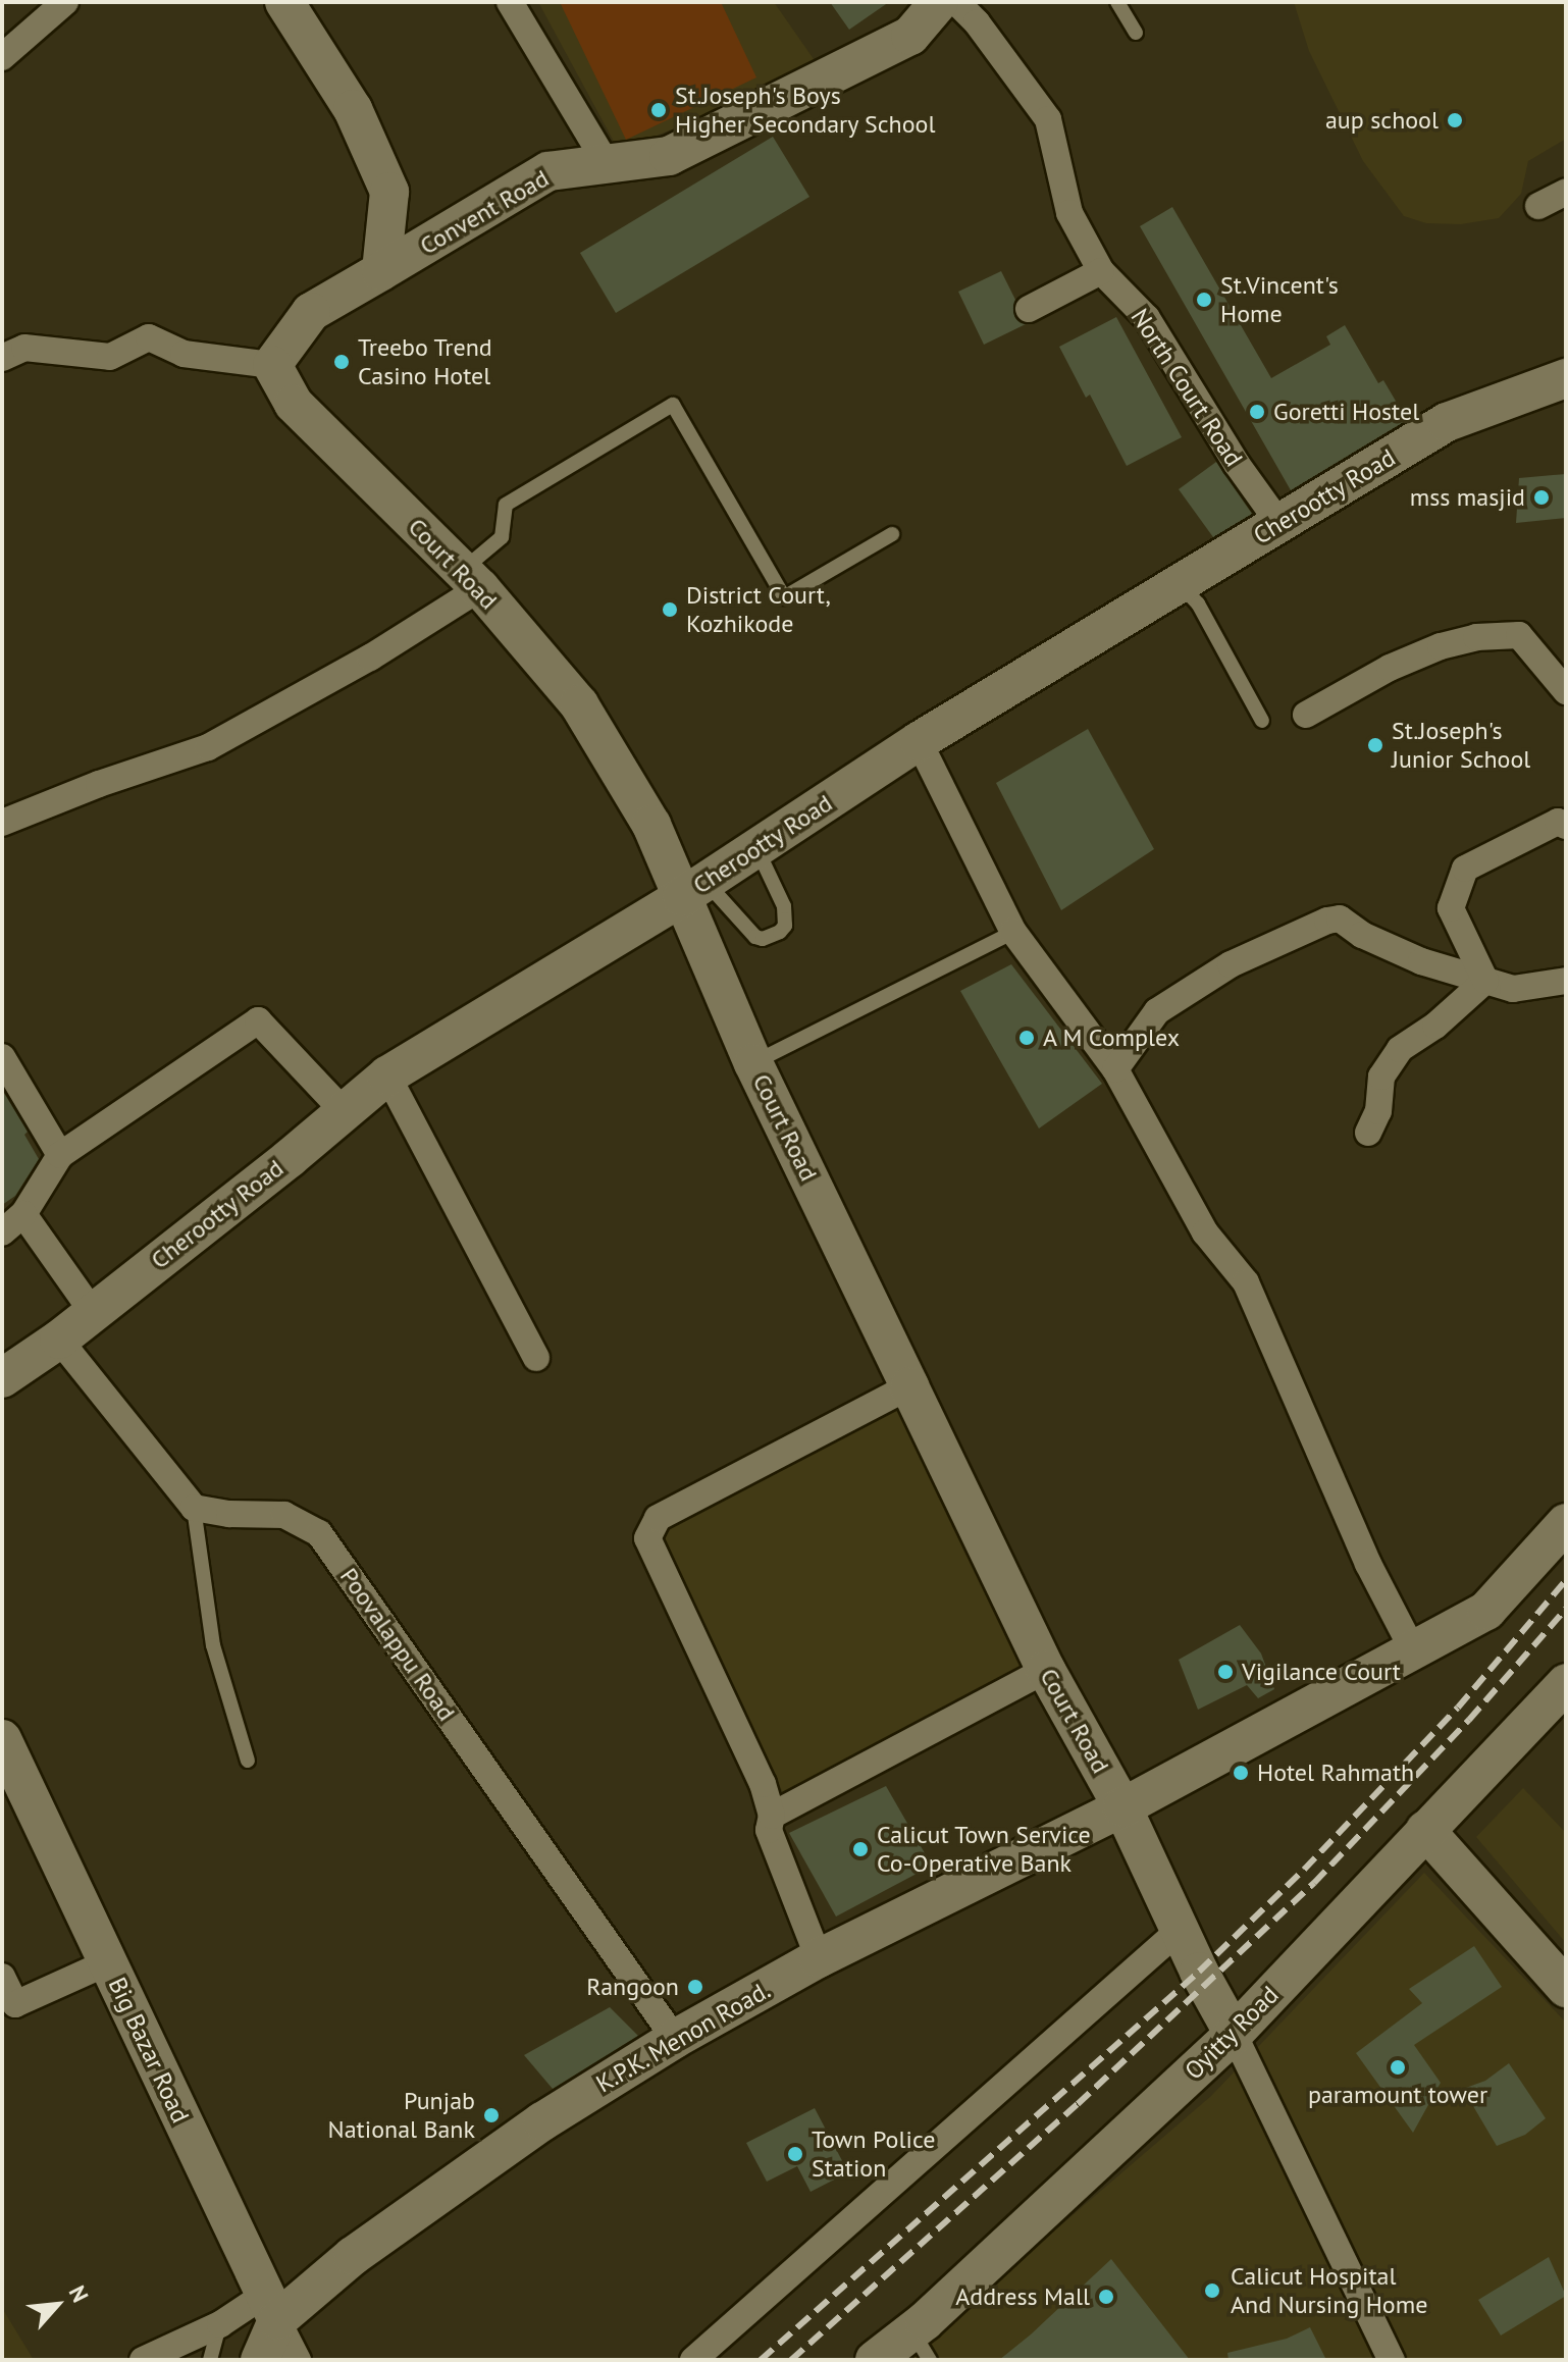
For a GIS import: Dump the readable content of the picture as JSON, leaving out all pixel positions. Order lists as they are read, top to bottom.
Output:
{
  "streets": {
    "main road": [
      "Convent Road",
      "Cherootty Road",
      "Court Road",
      "Oyitty Road",
      "K.P.K. Menon Road.",
      "Big Bazar Road"
    ],
    "street": ["North Court Road", "Poovalappu Road"]
  },
  "crossings": [
    ["North Court Road", "Cherootty Road"],
    ["Cherootty Road", "Court Road"],
    ["Court Road", "Oyitty Road"],
    ["Court Road", "K.P.K. Menon Road."],
    ["Poovalappu Road", "K.P.K. Menon Road."],
    ["K.P.K. Menon Road.", "Big Bazar Road"]
  ],
  "places": [
    "St.Joseph's Boys Higher Secondary School",
    "aup school",
    "St.Vincent's Home",
    "Treebo Trend Casino Hotel",
    "Goretti Hostel",
    "mss masjid",
    "District Court, Kozhikode",
    "St.Joseph's Junior School",
    "A M Complex",
    "Vigilance Court",
    "Hotel Rahmath",
    "Calicut Town Service Co-Operative Bank",
    "Rangoon",
    "paramount tower",
    "Punjab National Bank",
    "Town Police Station",
    "Calicut Hospital And Nursing Home",
    "Address Mall"
  ],
  "north": "top right"
}
